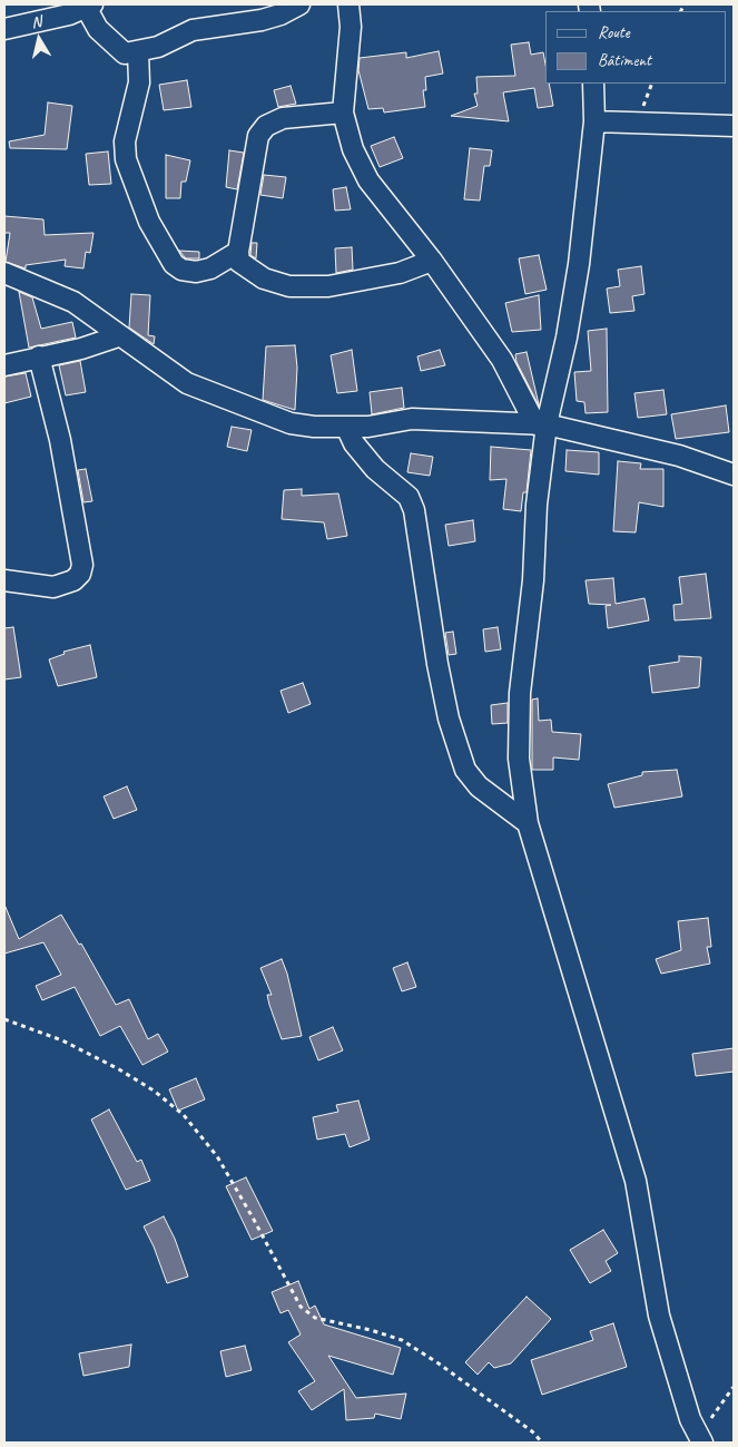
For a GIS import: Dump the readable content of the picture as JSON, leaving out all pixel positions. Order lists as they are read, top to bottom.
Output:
{
  "legend": ["Route", "Bâtiment"],
  "north": "top"
}
